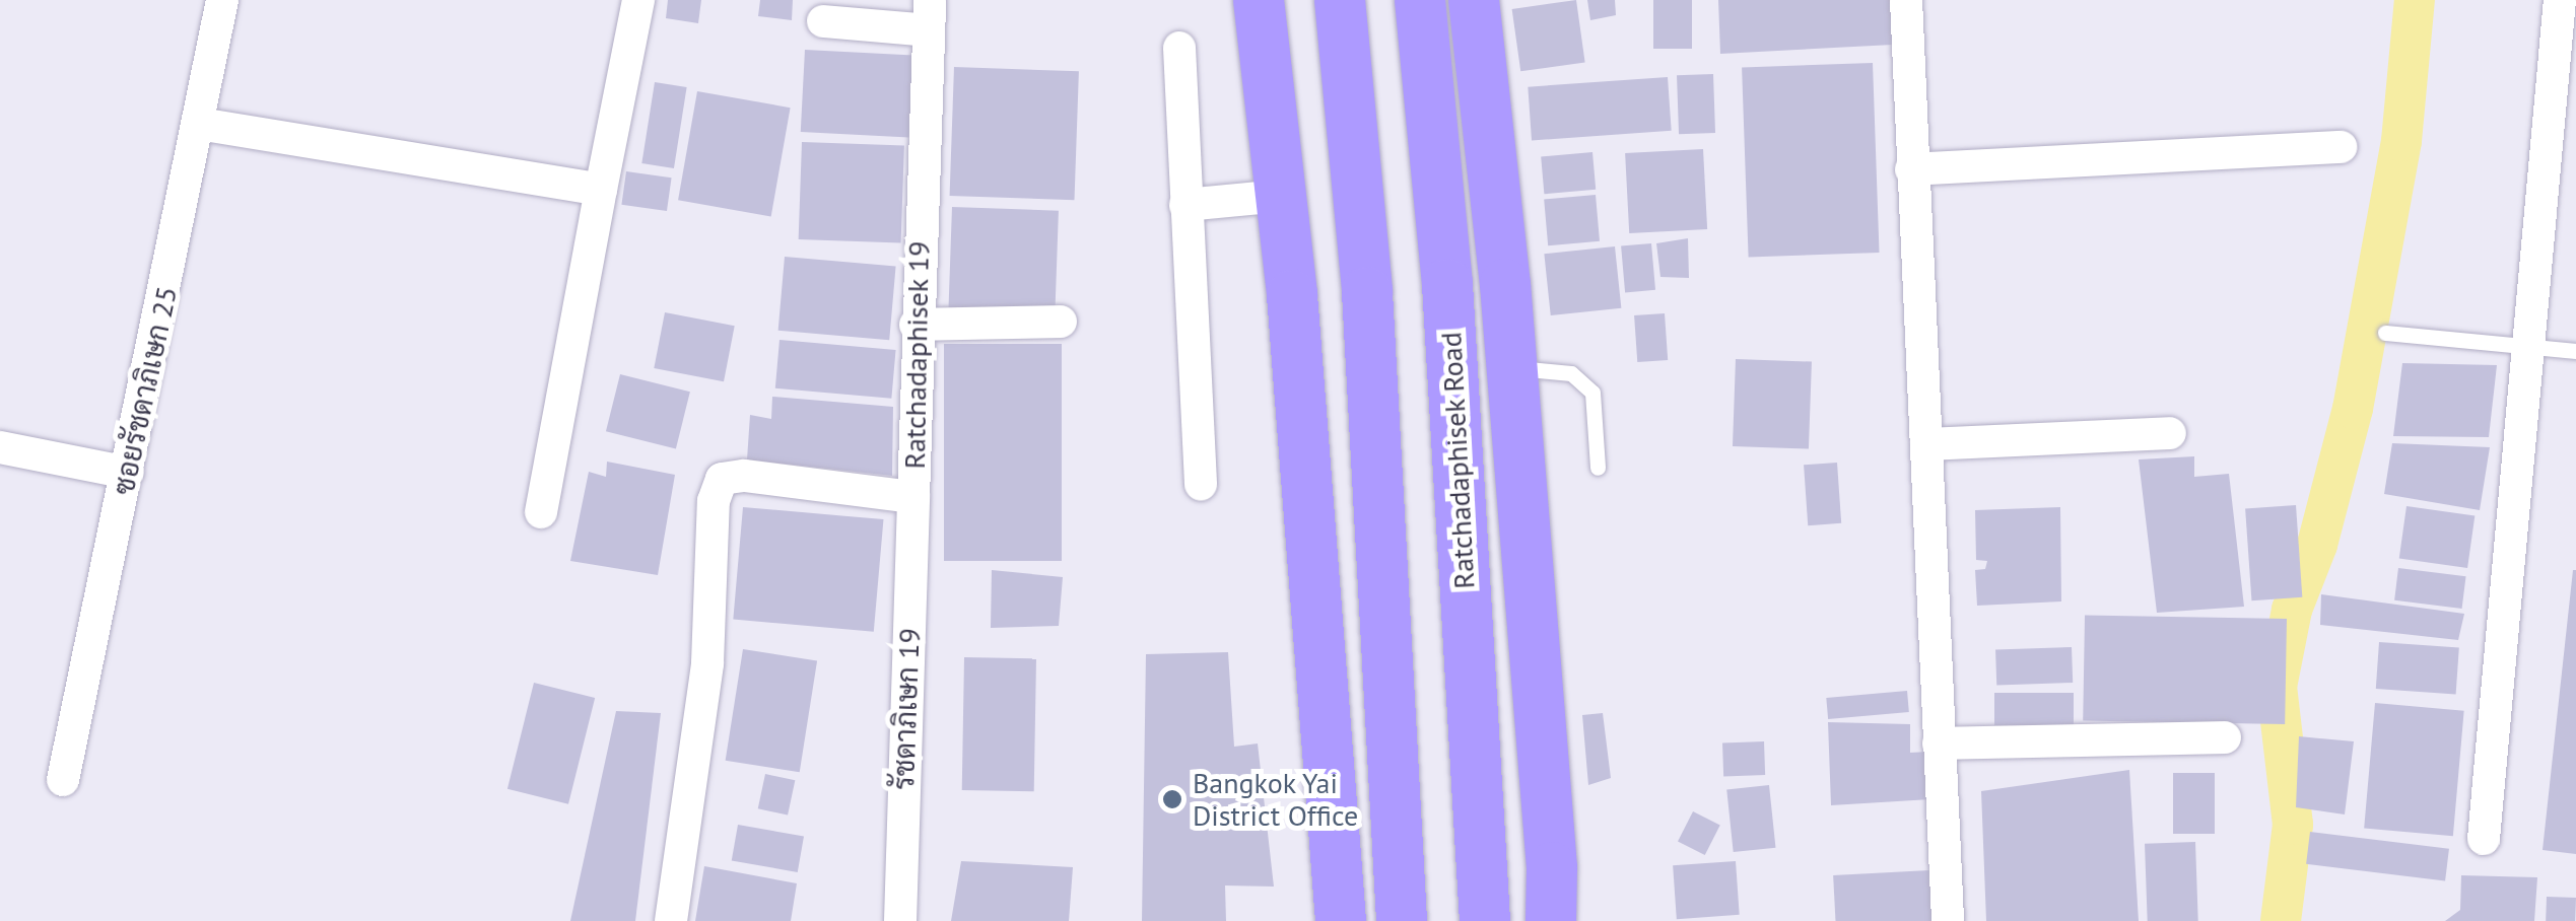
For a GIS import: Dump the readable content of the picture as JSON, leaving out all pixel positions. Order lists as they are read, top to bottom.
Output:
{
  "streets": {
    "main road": ["Ratchadaphisek Road"],
    "street": ["Ratchadaphisek 19", "ซอยรัชดาภิเษก 25", "รัชดาภิเษก 19"]
  },
  "crossings": [
    ["Ratchadaphisek 19", "รัชดาภิเษก 19"]
  ],
  "places": ["Bangkok Yai District Office"]
}
